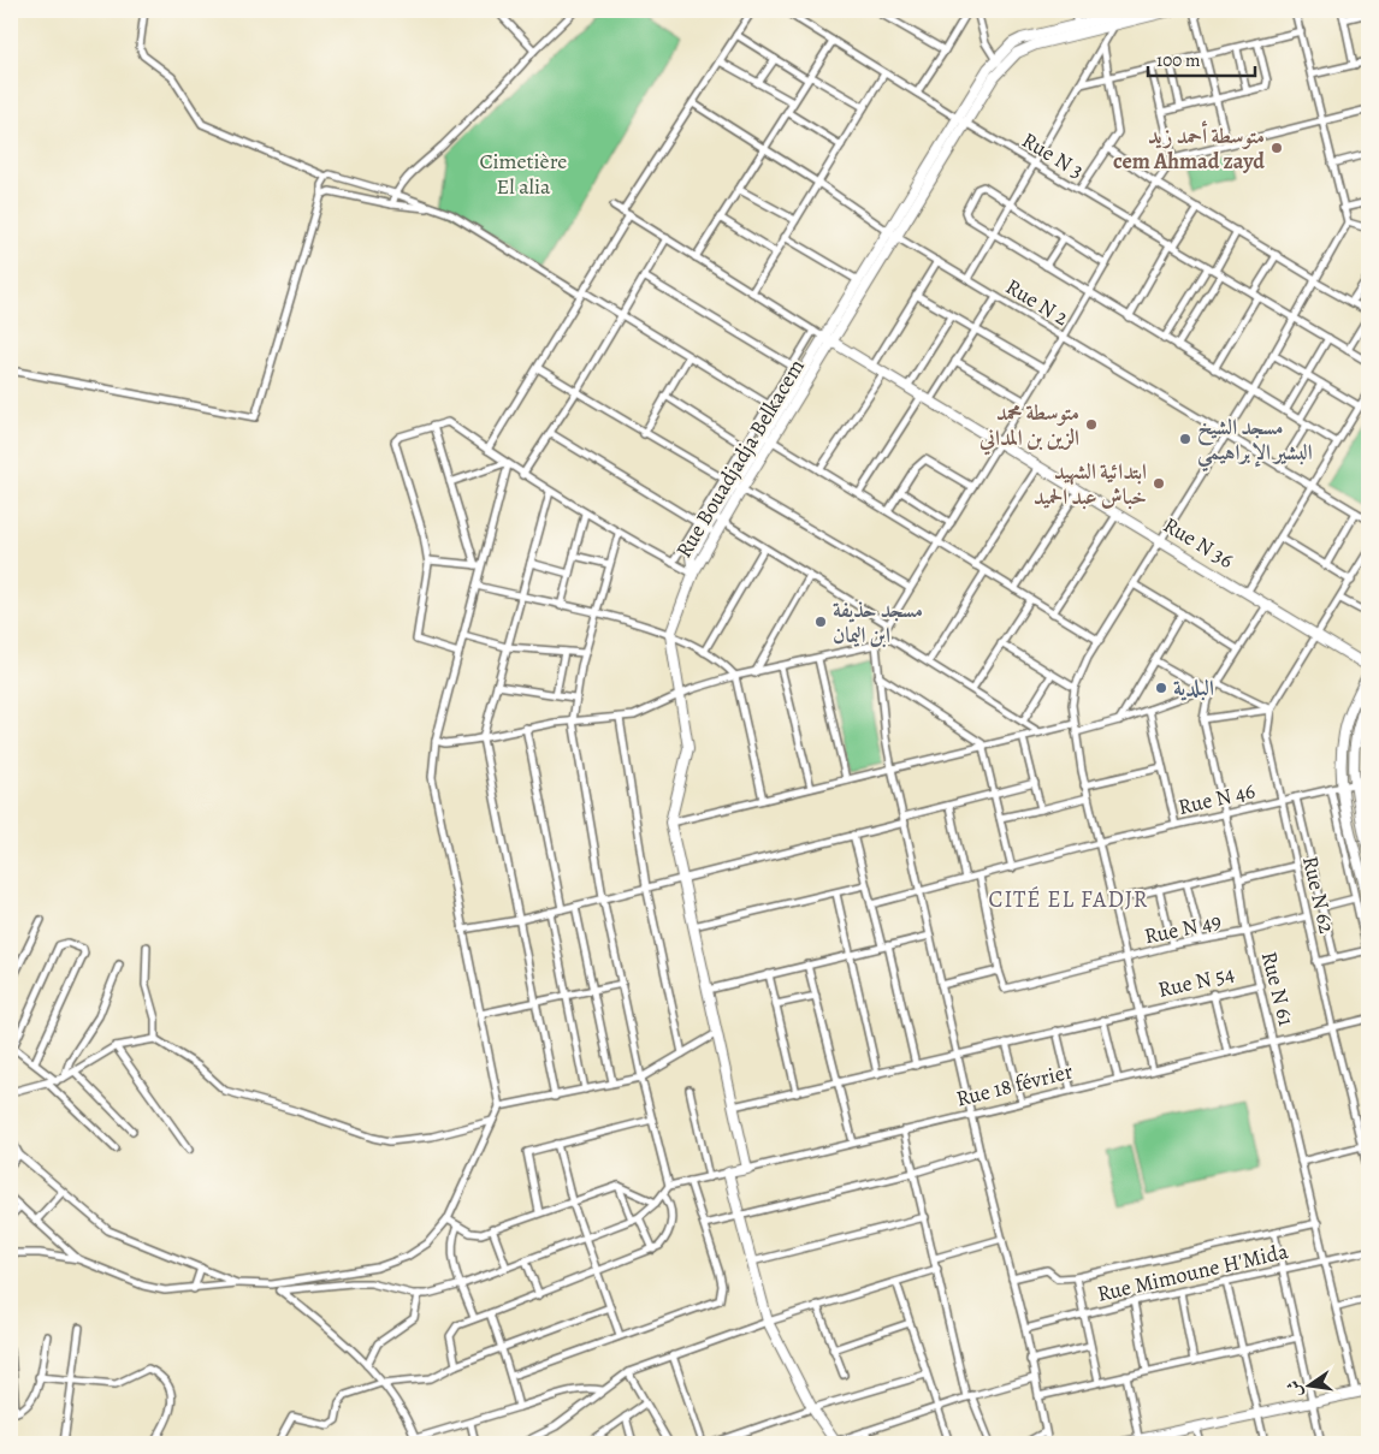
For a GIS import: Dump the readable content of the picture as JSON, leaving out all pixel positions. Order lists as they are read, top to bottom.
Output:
{
  "streets": {
    "street": [
      "Rue N 3",
      "Rue N 2",
      "Rue Bouadjadja Belkacem",
      "Rue N 36",
      "Rue N 46",
      "Rue N 62",
      "Rue N 49",
      "Rue N 54",
      "Rue N 61",
      "Rue 18 février",
      "Rue Mimoune H'Mida"
    ]
  },
  "crossings": [
    ["Rue N 3", "Rue Bouadjadja Belkacem"],
    ["Rue N 2", "Rue Bouadjadja Belkacem"],
    ["Rue Bouadjadja Belkacem", "Rue N 36"],
    ["Rue N 36", "Rue N 62"],
    ["Rue N 36", "Rue N 61"],
    ["Rue N 46", "Rue N 62"],
    ["Rue N 46", "Rue N 61"],
    ["Rue N 62", "Rue N 49"],
    ["Rue N 62", "Rue 18 février"],
    ["Rue N 49", "Rue N 61"],
    ["Rue N 54", "Rue N 61"],
    ["Rue N 61", "Rue 18 février"],
    ["Rue N 61", "Rue Mimoune H'Mida"]
  ],
  "districts": ["CITÉ EL FADJR"],
  "parks": ["Cimetière El alia"],
  "places": [
    "متوسطة أحمد زيد cem Ahmad zayd",
    "متوسطة محمد الزين بن المداني",
    "مسجد الشيخ البشير الإبراهيمي",
    "ابتدائية الشهيد خباش عبد الحميد",
    "مسجد حذيفة ابن اليمان",
    "البلدية"
  ],
  "scale_bar": "100 m",
  "north": "left"
}
